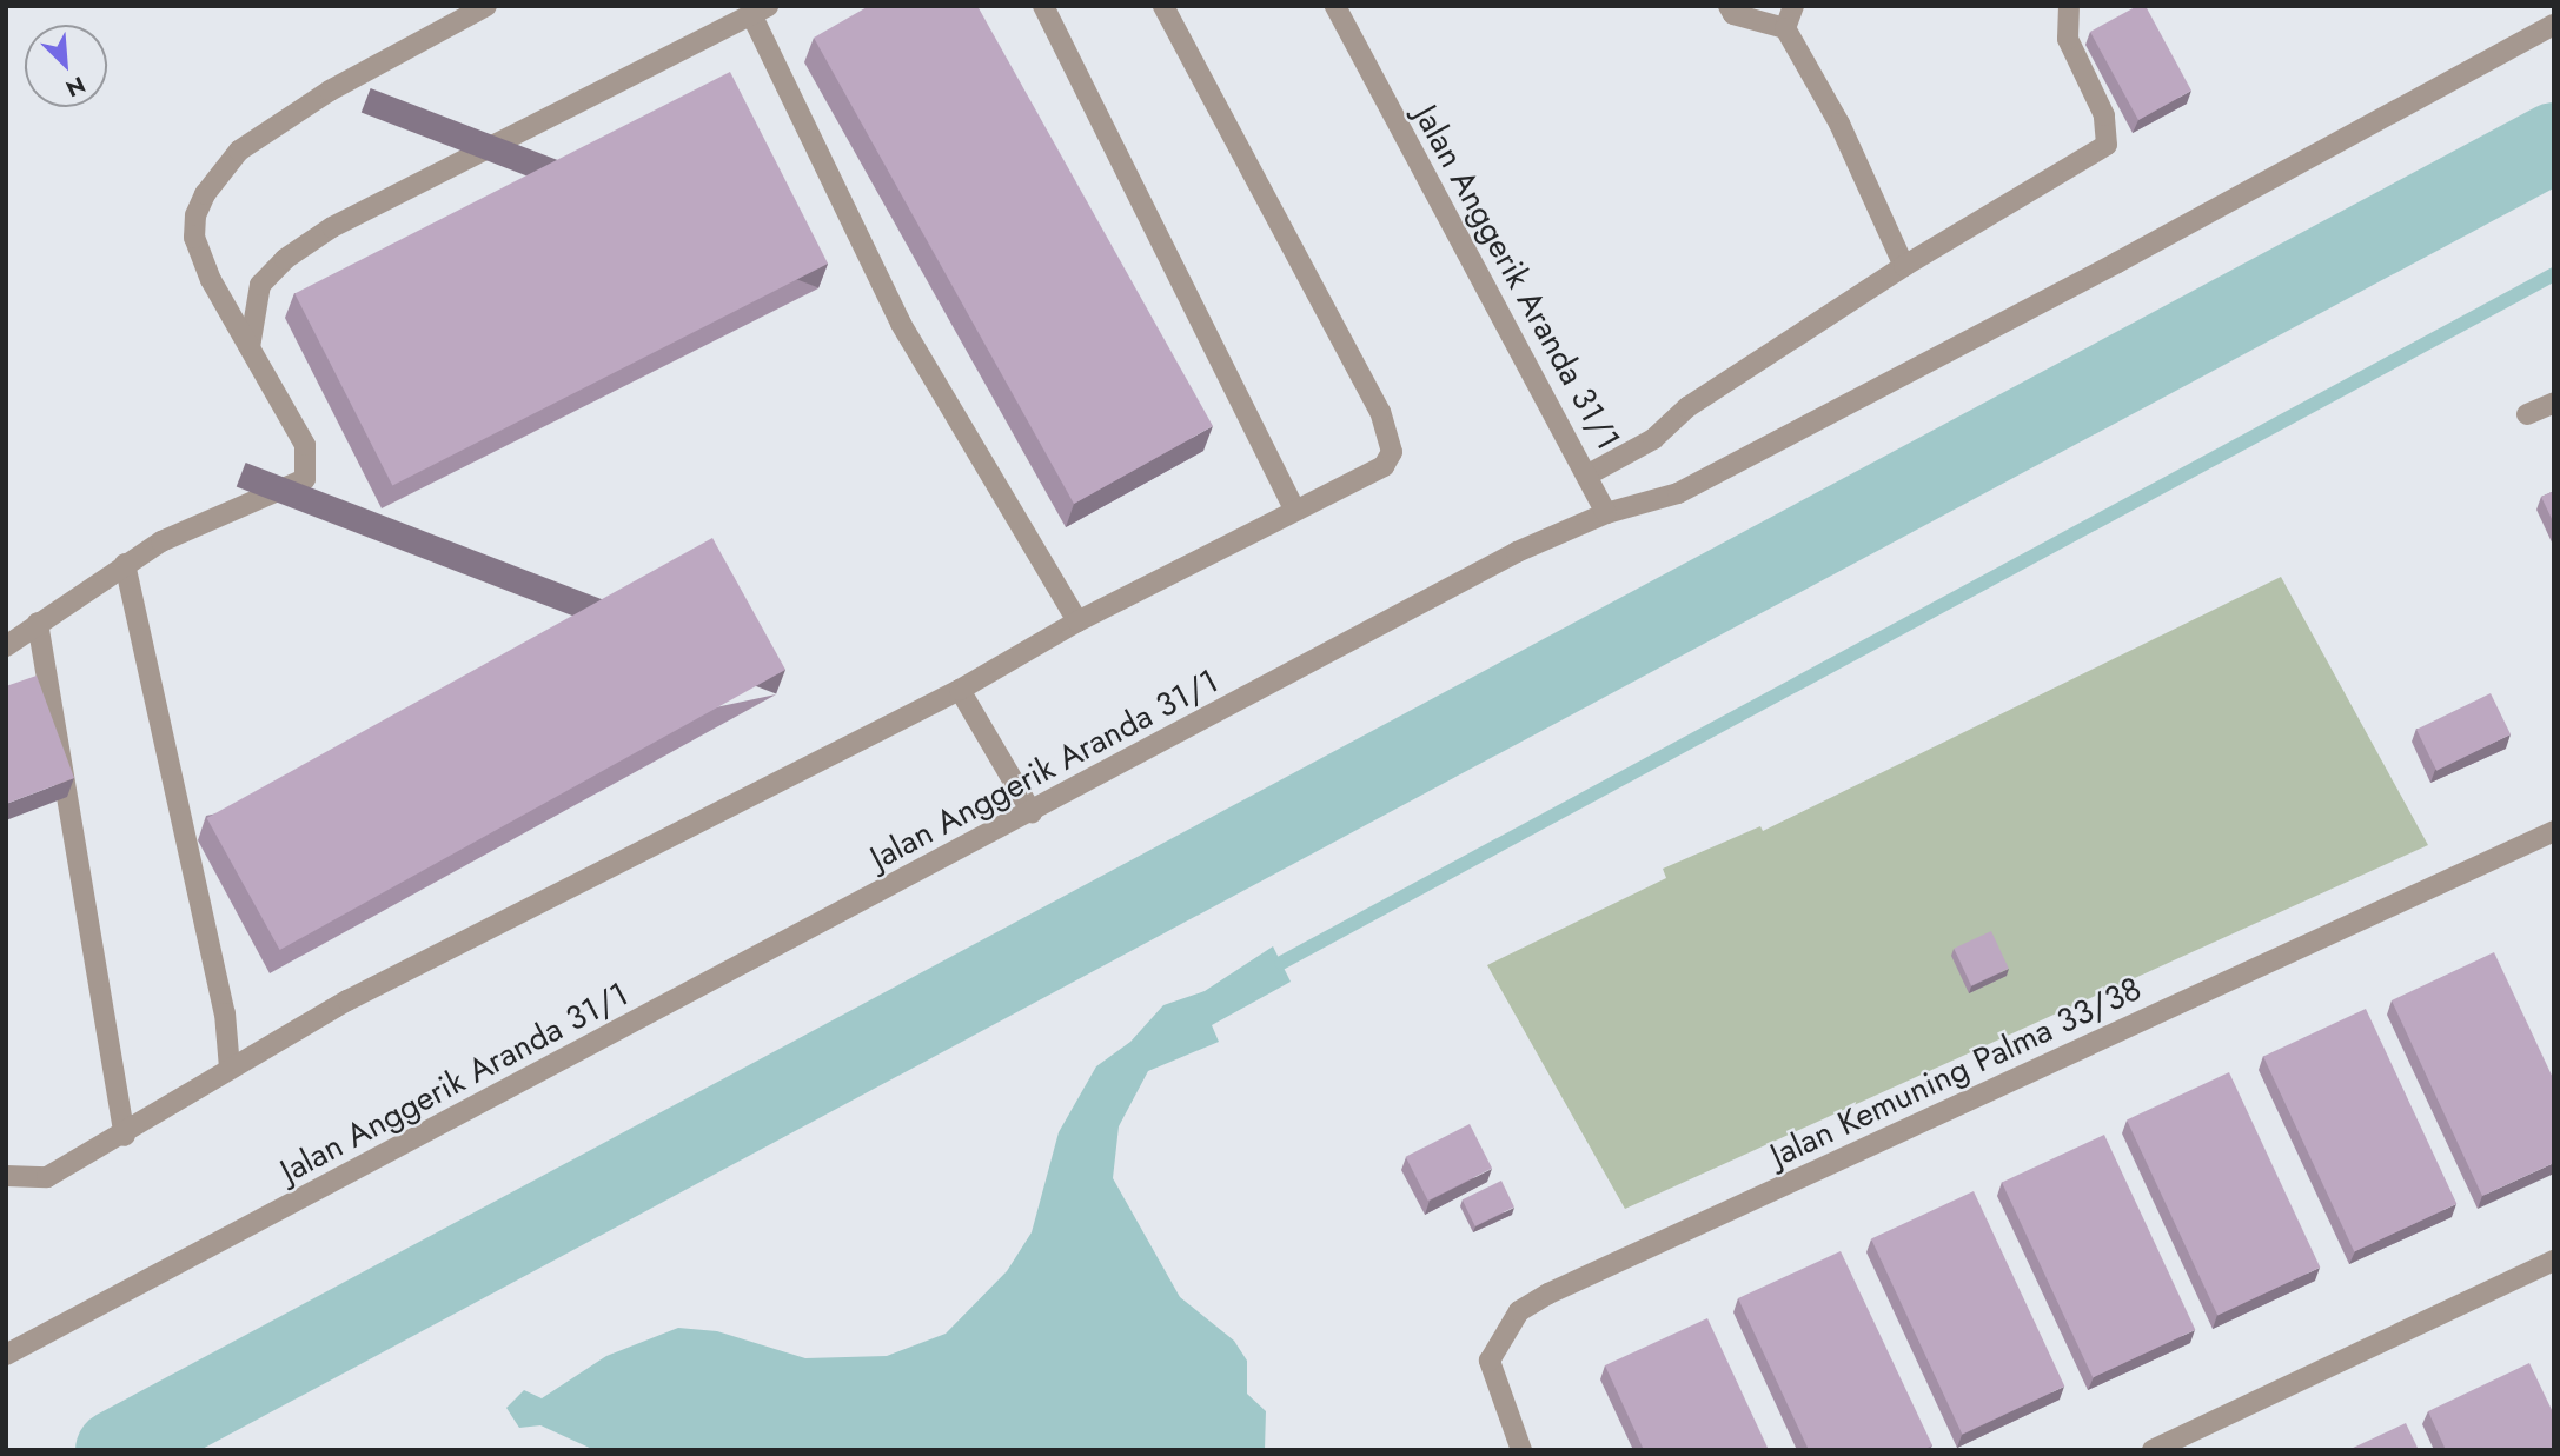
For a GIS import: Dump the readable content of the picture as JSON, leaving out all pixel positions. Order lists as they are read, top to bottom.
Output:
{
  "streets": {
    "street": ["Jalan Anggerik Aranda 31/1", "Jalan Kemuning Palma 33/38"]
  },
  "north": "bottom right"
}
